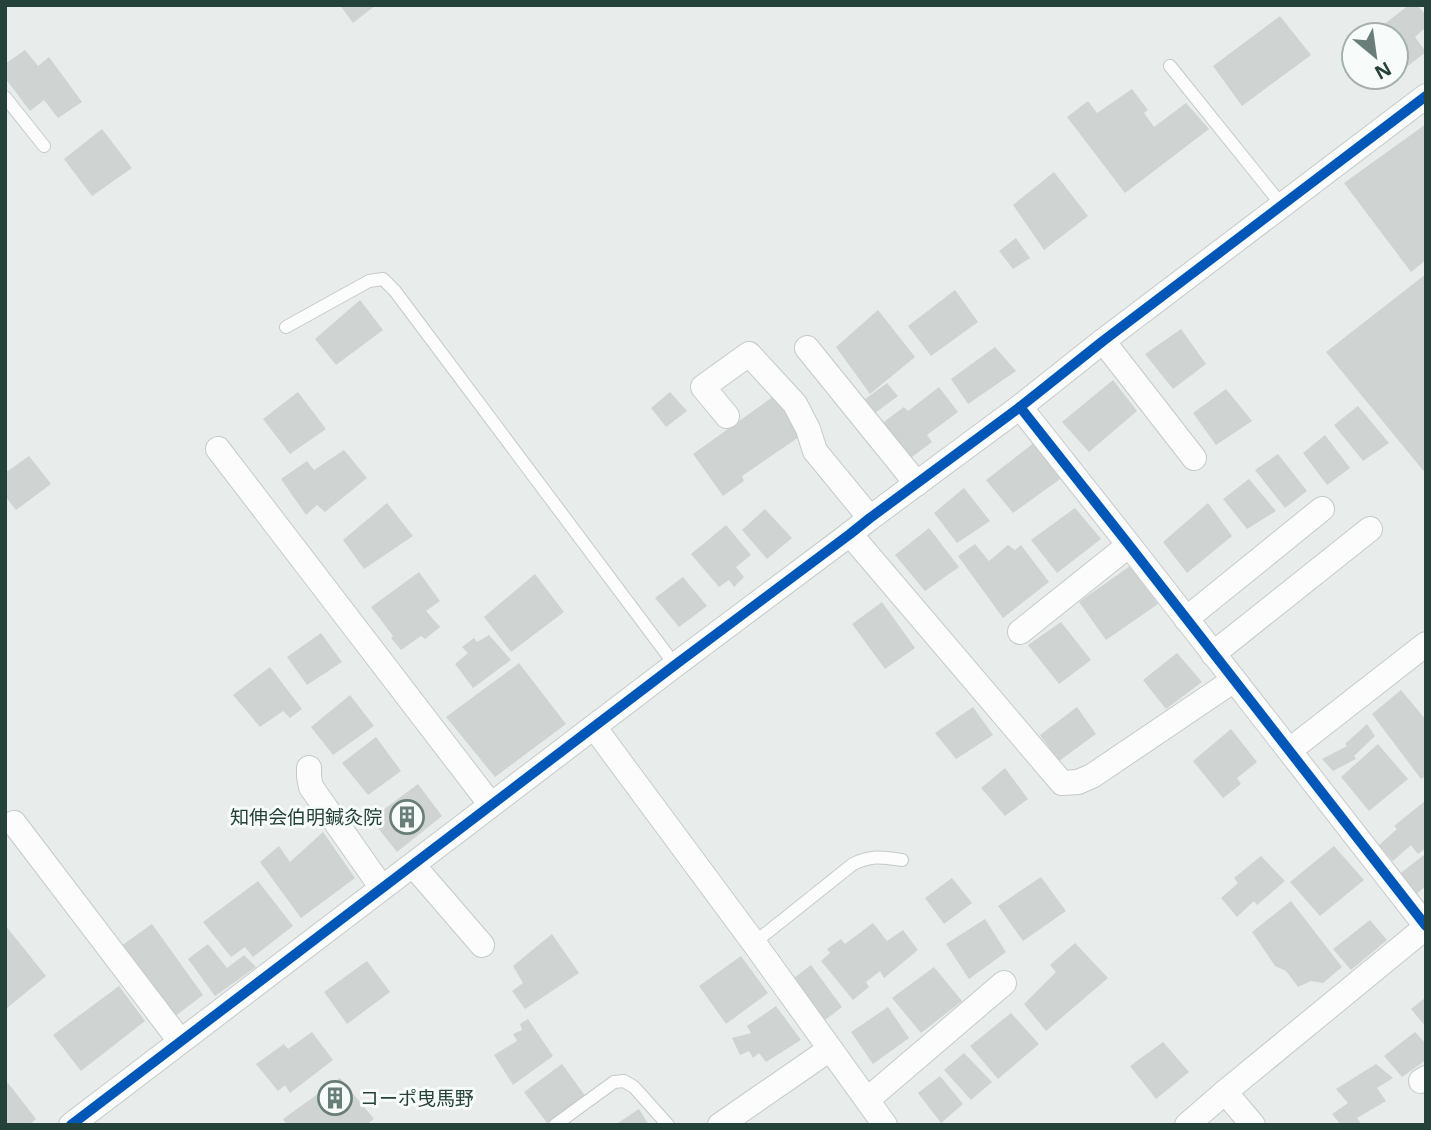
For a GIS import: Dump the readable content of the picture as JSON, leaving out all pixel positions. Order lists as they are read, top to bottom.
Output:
{
  "places": {
    "building": ["知伸会伯明鍼灸院", "コーポ曳馬野"]
  },
  "north": "bottom right"
}
